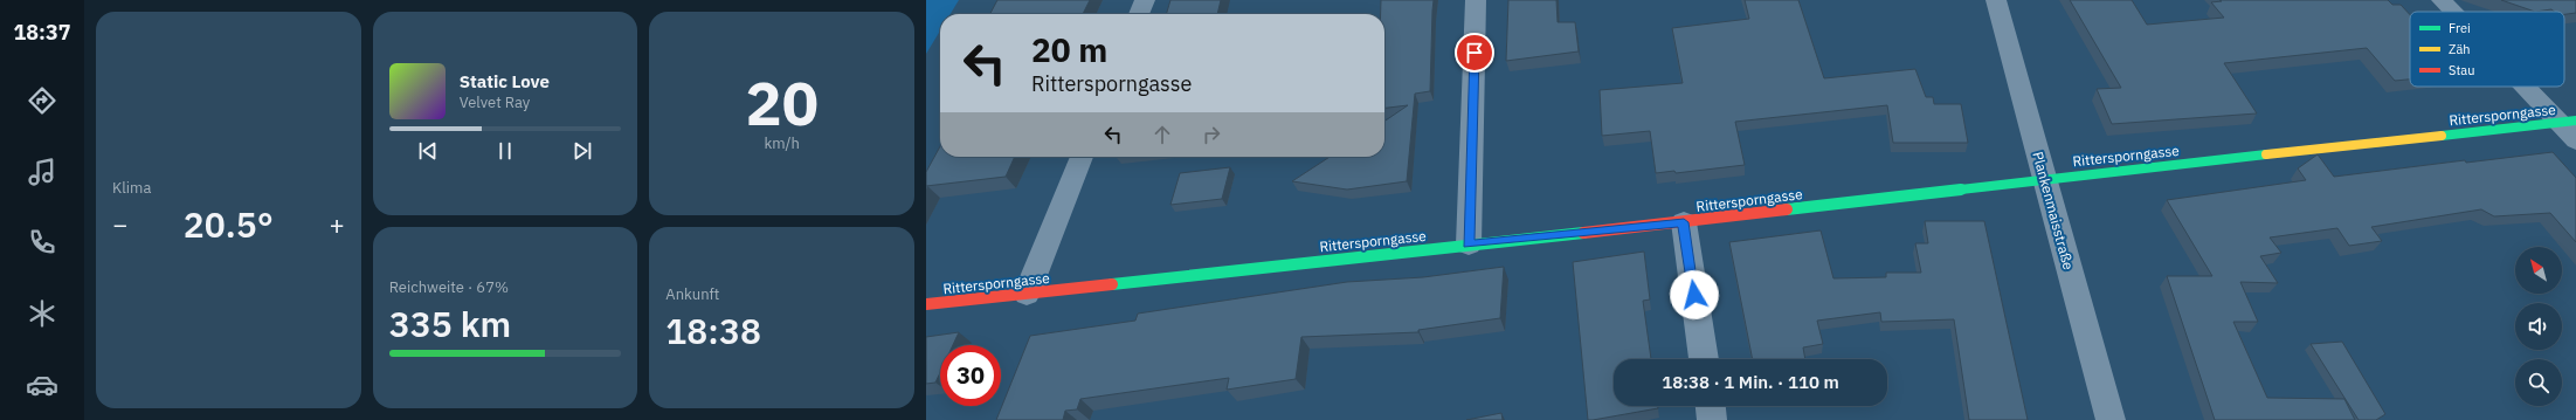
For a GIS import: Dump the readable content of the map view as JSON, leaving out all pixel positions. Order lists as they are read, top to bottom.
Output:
{
  "streets": {
    "street": ["Rittersporngasse", "Plankenmaisstraße"]
  },
  "crossings": [
    ["Rittersporngasse", "Plankenmaisstraße"]
  ],
  "legend": ["Frei", "Zäh", "Stau"],
  "north": "top left",
  "page": {
    "tabs": "18:37",
    "tile": [
      "Klima",
      ["20", "km/h"],
      ["Reichweite · 67%", "335 km"],
      ["Ankunft", "18:38"]
    ],
    "turn": ["20 m", "Rittersporngasse"],
    "song": ["Static Love", "Velvet Ray"],
    "heat": ["−", "20.5°", "+"],
    "limit": "30",
    "trip": "18:38 · 1 Min. · 110 m"
  }
}
